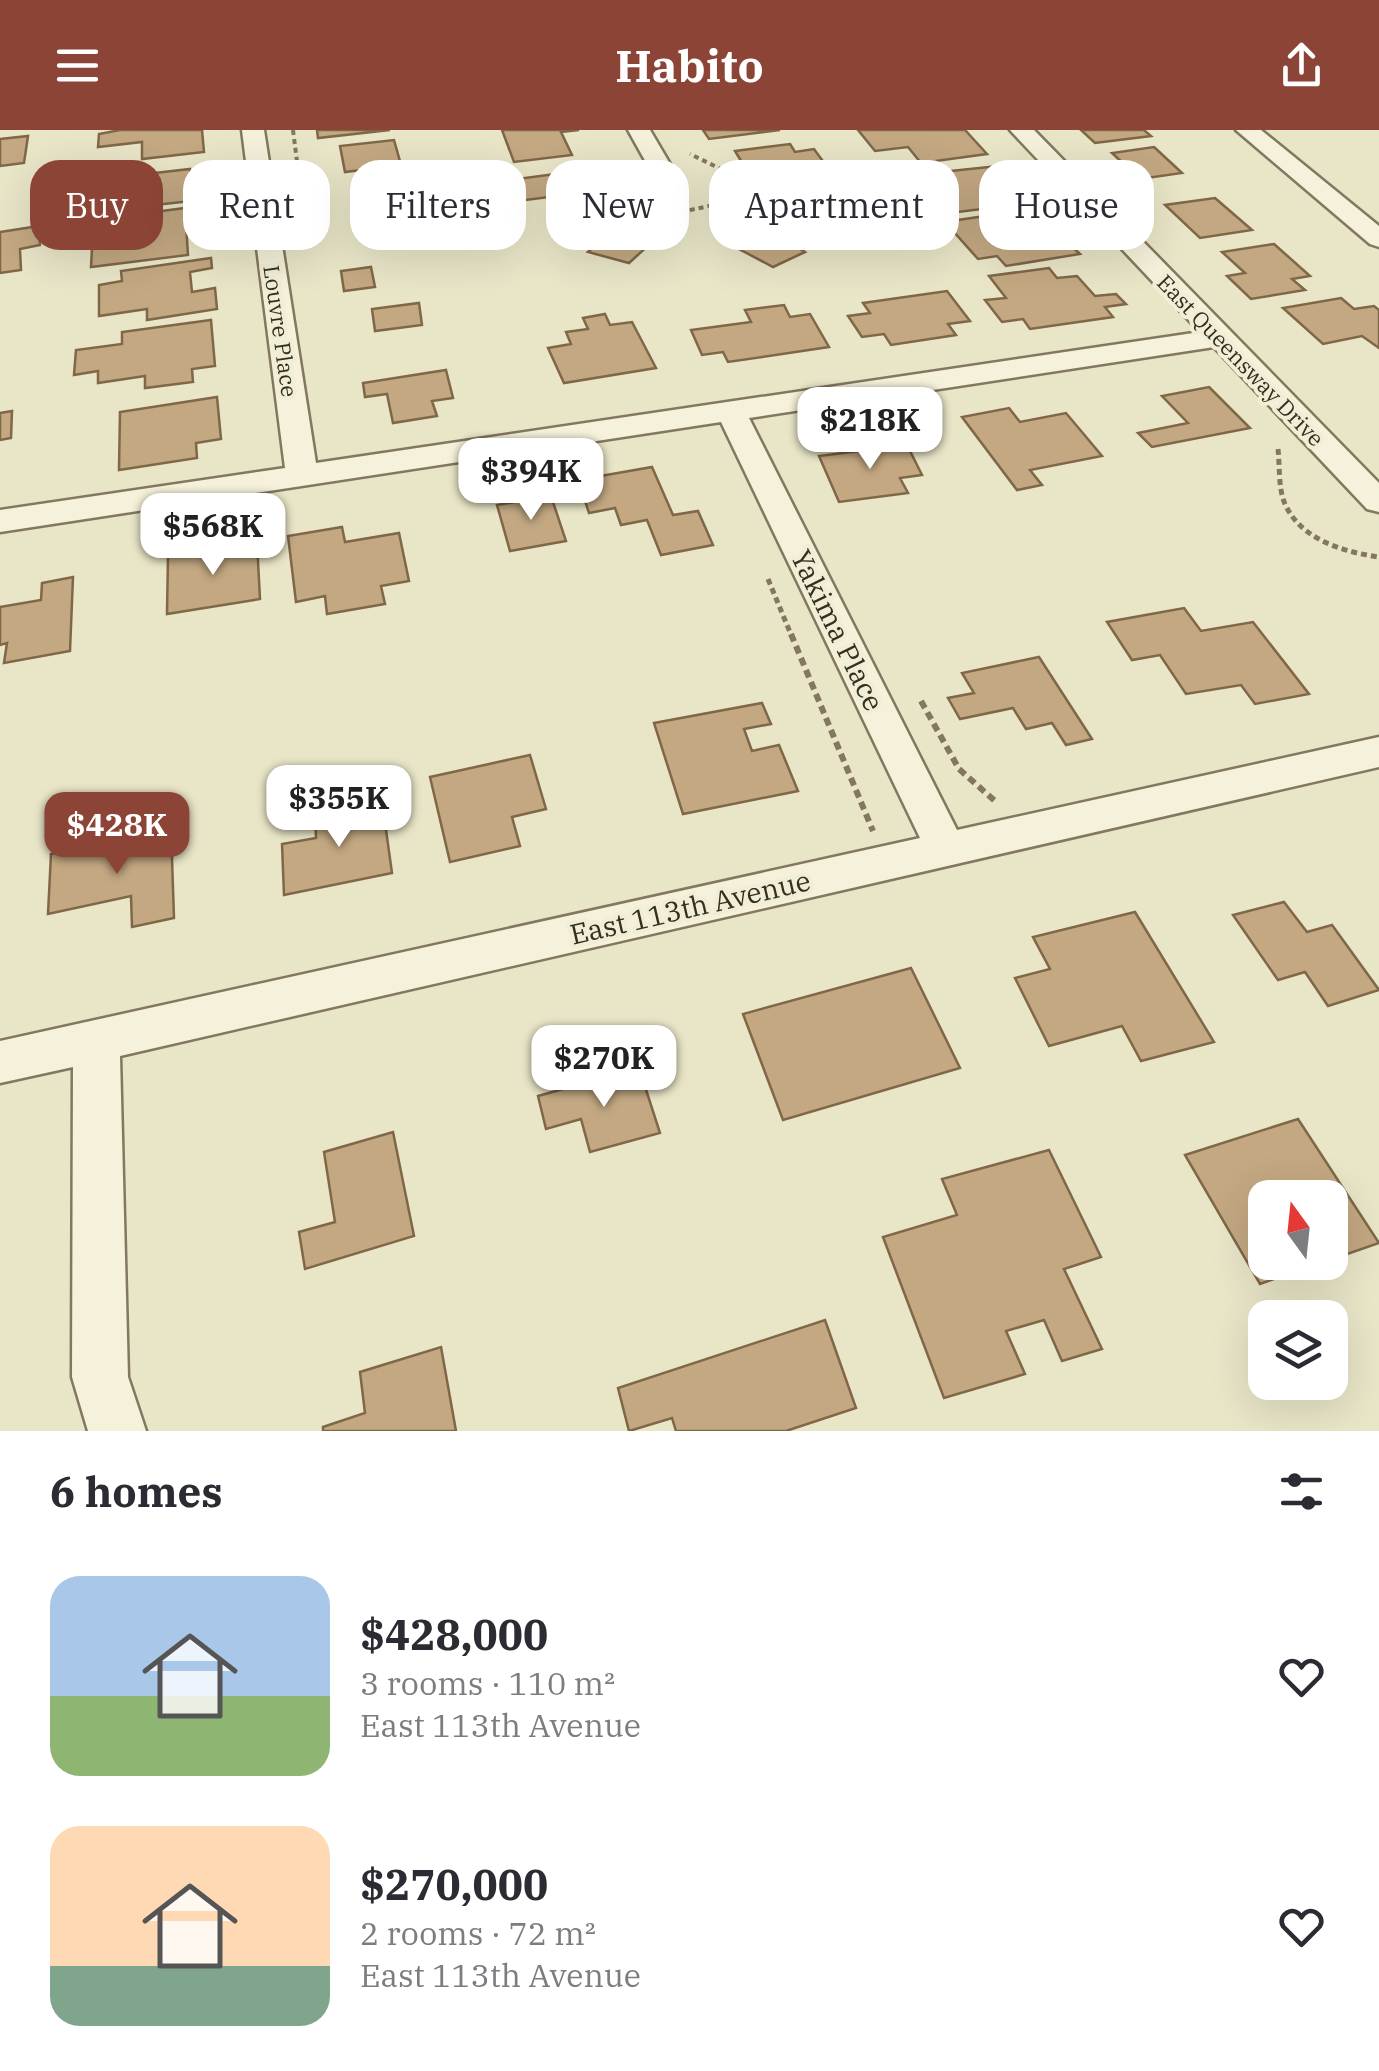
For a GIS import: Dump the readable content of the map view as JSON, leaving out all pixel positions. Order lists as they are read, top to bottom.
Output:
{
  "streets": {
    "street": [
      "Louvre Place",
      "East Queensway Drive",
      "Yakima Place",
      "East 113th Avenue"
    ]
  },
  "crossings": [
    ["Yakima Place", "East 113th Avenue"]
  ],
  "north": "top",
  "page": {
    "header": "Habito",
    "chip": [
      "Buy",
      "Rent",
      "Filters",
      "New",
      "Apartment",
      "House"
    ],
    "price": [
      "$218K",
      "$394K",
      "$568K",
      "$355K",
      "$428K",
      "$270K"
    ],
    "heading": "6 homes",
    "list": [
      {
        "name": "$428,000",
        "note": "3 rooms · 110 m² · East 113th Avenue"
      },
      {
        "name": "$270,000",
        "note": "2 rooms · 72 m² · East 113th Avenue"
      }
    ]
  }
}
